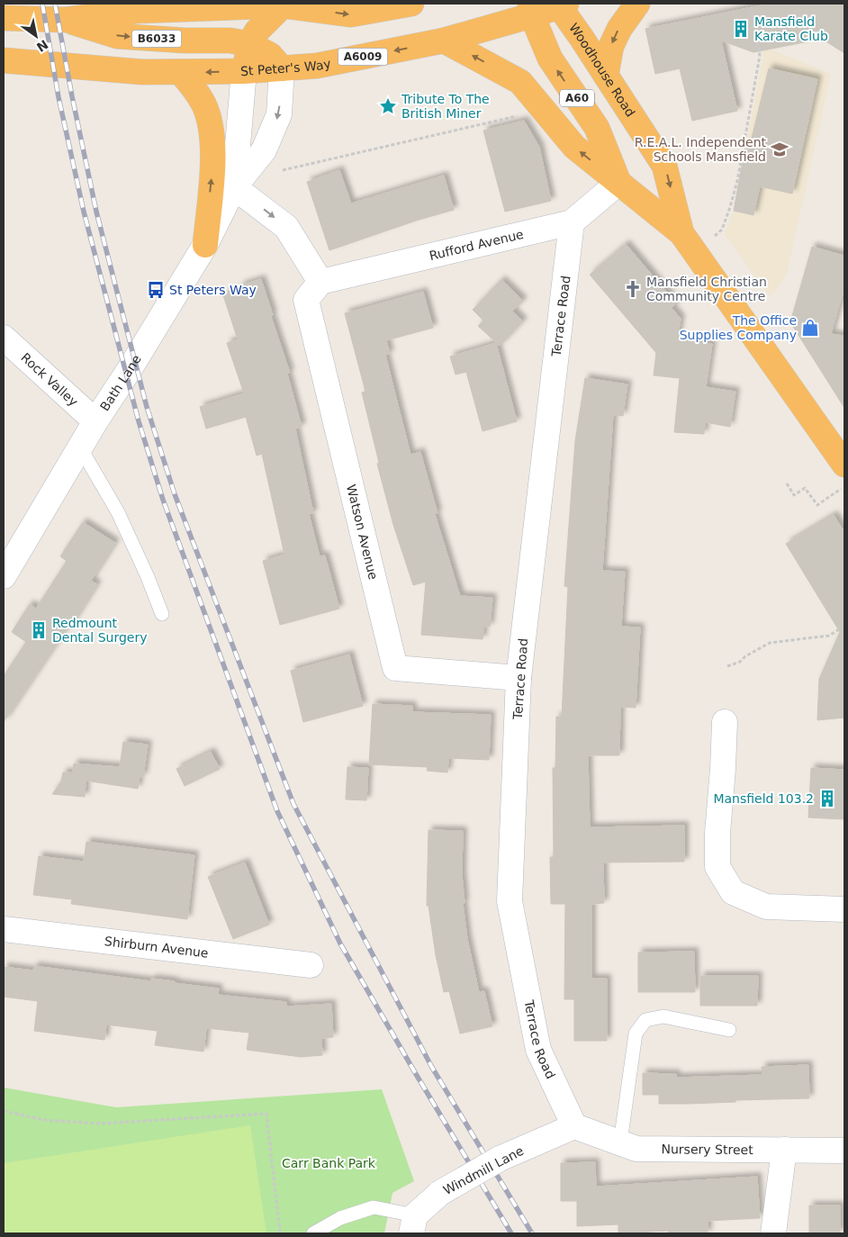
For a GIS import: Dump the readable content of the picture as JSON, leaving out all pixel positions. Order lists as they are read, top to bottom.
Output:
{
  "streets": {
    "highway": [
      "B6033",
      "A6009",
      "St Peter's Way",
      "Woodhouse Road",
      "A60"
    ],
    "street": [
      "Rufford Avenue",
      "Terrace Road",
      "Rock Valley",
      "Bath Lane",
      "Watson Avenue",
      "Shirburn Avenue",
      "Nursery Street",
      "Windmill Lane"
    ]
  },
  "crossings": [
    ["B6033", "St Peter's Way"],
    ["B6033", "Bath Lane"],
    ["St Peter's Way", "Woodhouse Road"],
    ["St Peter's Way", "A60"],
    ["St Peter's Way", "Bath Lane"],
    ["Woodhouse Road", "A60"],
    ["Woodhouse Road", "Rufford Avenue"],
    ["A60", "Rufford Avenue"],
    ["Rufford Avenue", "Terrace Road"],
    ["Rufford Avenue", "Watson Avenue"],
    ["Terrace Road", "Watson Avenue"],
    ["Terrace Road", "Nursery Street"],
    ["Terrace Road", "Windmill Lane"],
    ["Rock Valley", "Bath Lane"],
    ["Nursery Street", "Windmill Lane"]
  ],
  "parks": ["Carr Bank Park"],
  "places": {
    "building": ["Mansfield Karate Club", "Redmount Dental Surgery", "Mansfield 103.2"],
    "place": ["Tribute To The British Miner"],
    "school or university": ["R.E.A.L. Independent Schools Mansfield"],
    "church": ["Mansfield Christian Community Centre"],
    "bus stop": ["St Peters Way"],
    "shop": ["The Office Supplies Company"]
  },
  "north": "bottom right"
}
